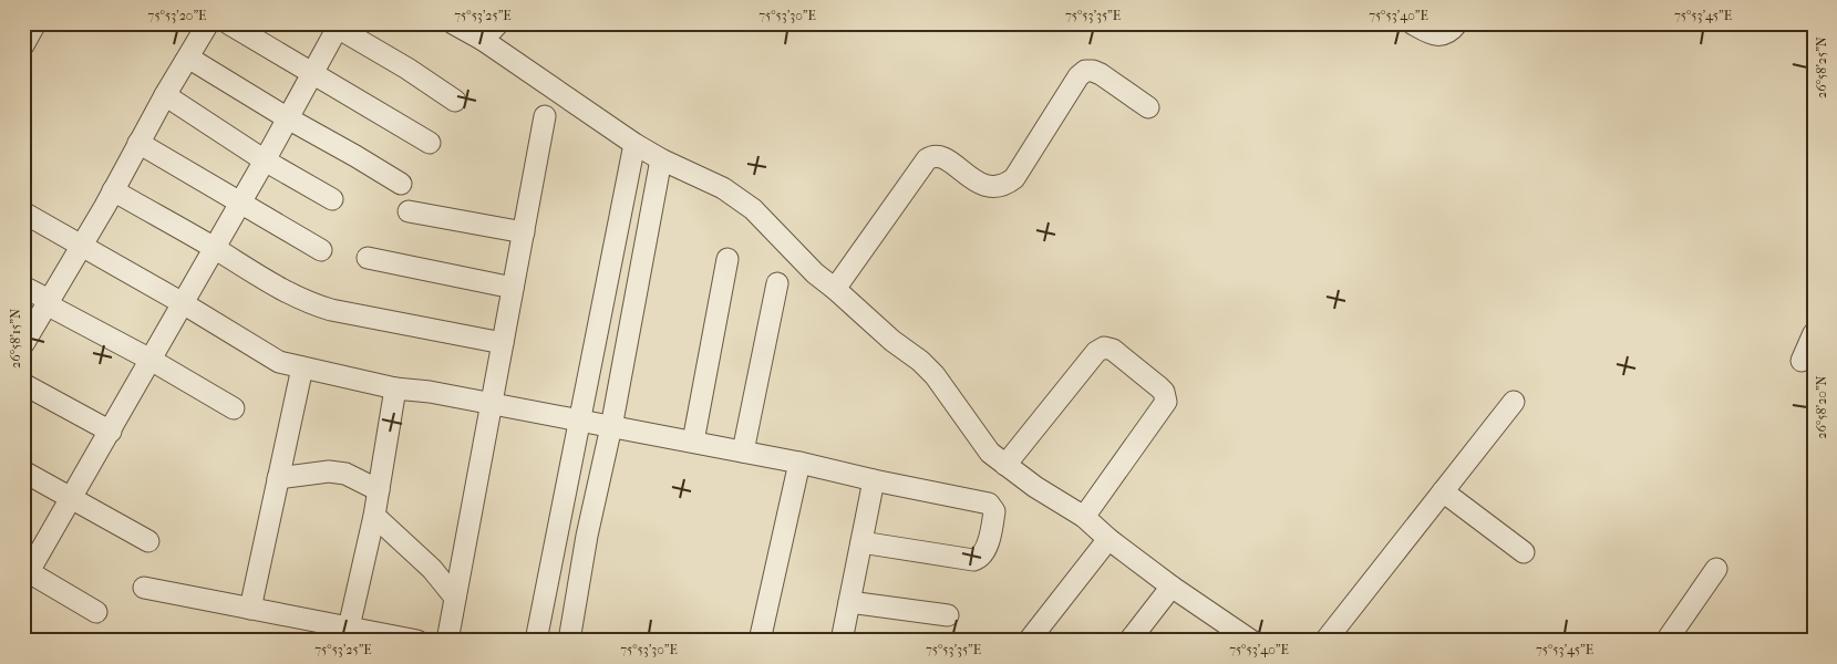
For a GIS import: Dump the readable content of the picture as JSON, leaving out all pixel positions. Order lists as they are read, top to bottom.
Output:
{
  "coordinates": [
    "75°53'20\"E",
    "75°53'25\"E",
    "75°53'30\"E",
    "75°53'35\"E",
    "75°53'40\"E",
    "75°53'45\"E",
    "26°58'25\"N",
    "26°58'15\"N",
    "26°58'20\"N"
  ]
}
